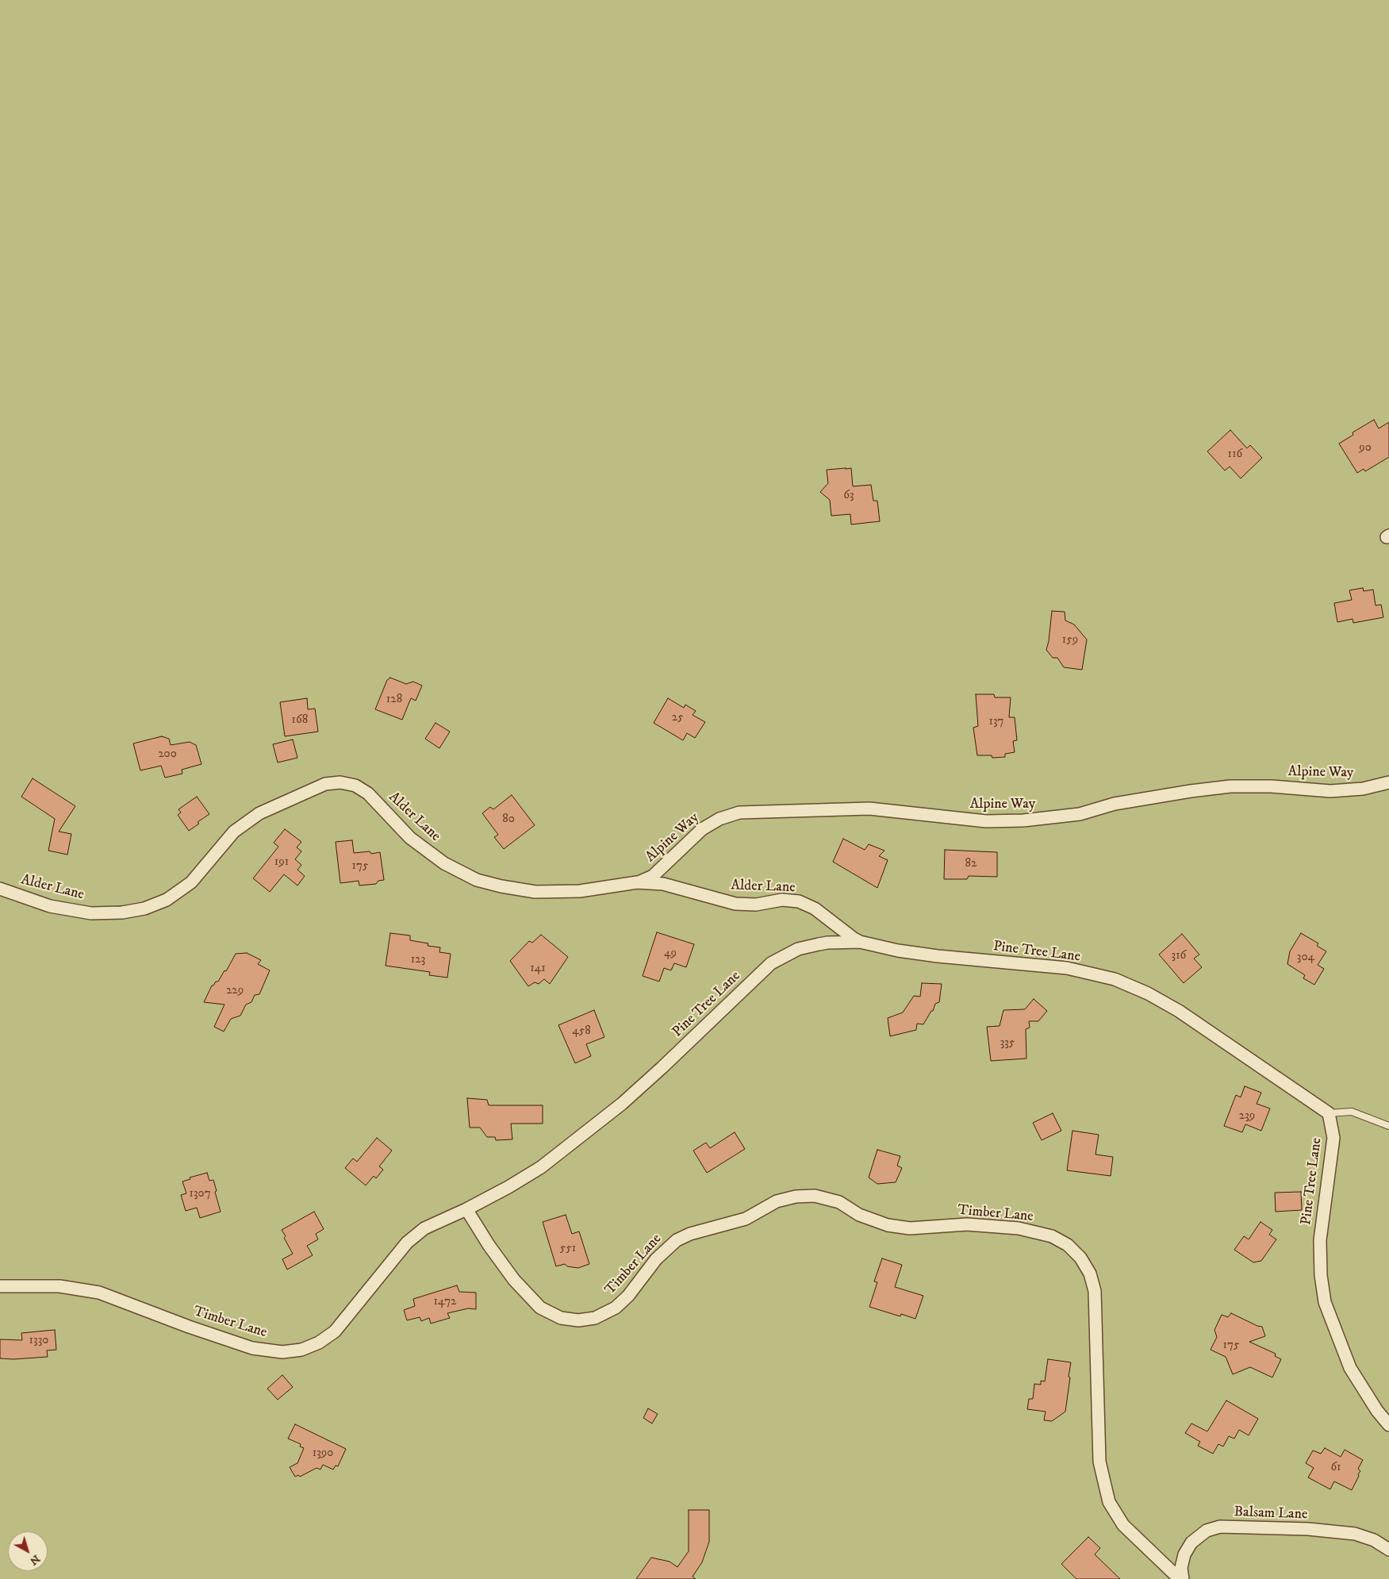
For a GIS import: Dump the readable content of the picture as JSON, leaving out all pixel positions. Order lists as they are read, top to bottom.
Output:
{
  "streets": {
    "street": [
      "Alpine Way",
      "Alder Lane",
      "Pine Tree Lane",
      "Timber Lane",
      "Balsam Lane"
    ]
  },
  "crossings": [
    ["Alpine Way", "Alder Lane"],
    ["Alder Lane", "Pine Tree Lane"],
    ["Pine Tree Lane", "Timber Lane"]
  ],
  "house_numbers": [
    "90",
    "116",
    "63",
    "159",
    "128",
    "25",
    "168",
    "137",
    "200",
    "80",
    "191",
    "82",
    "175",
    "49",
    "316",
    "304",
    "123",
    "141",
    "229",
    "458",
    "335",
    "239",
    "1307",
    "551",
    "1472",
    "1330",
    "175",
    "1390",
    "61"
  ],
  "north": "bottom right"
}
